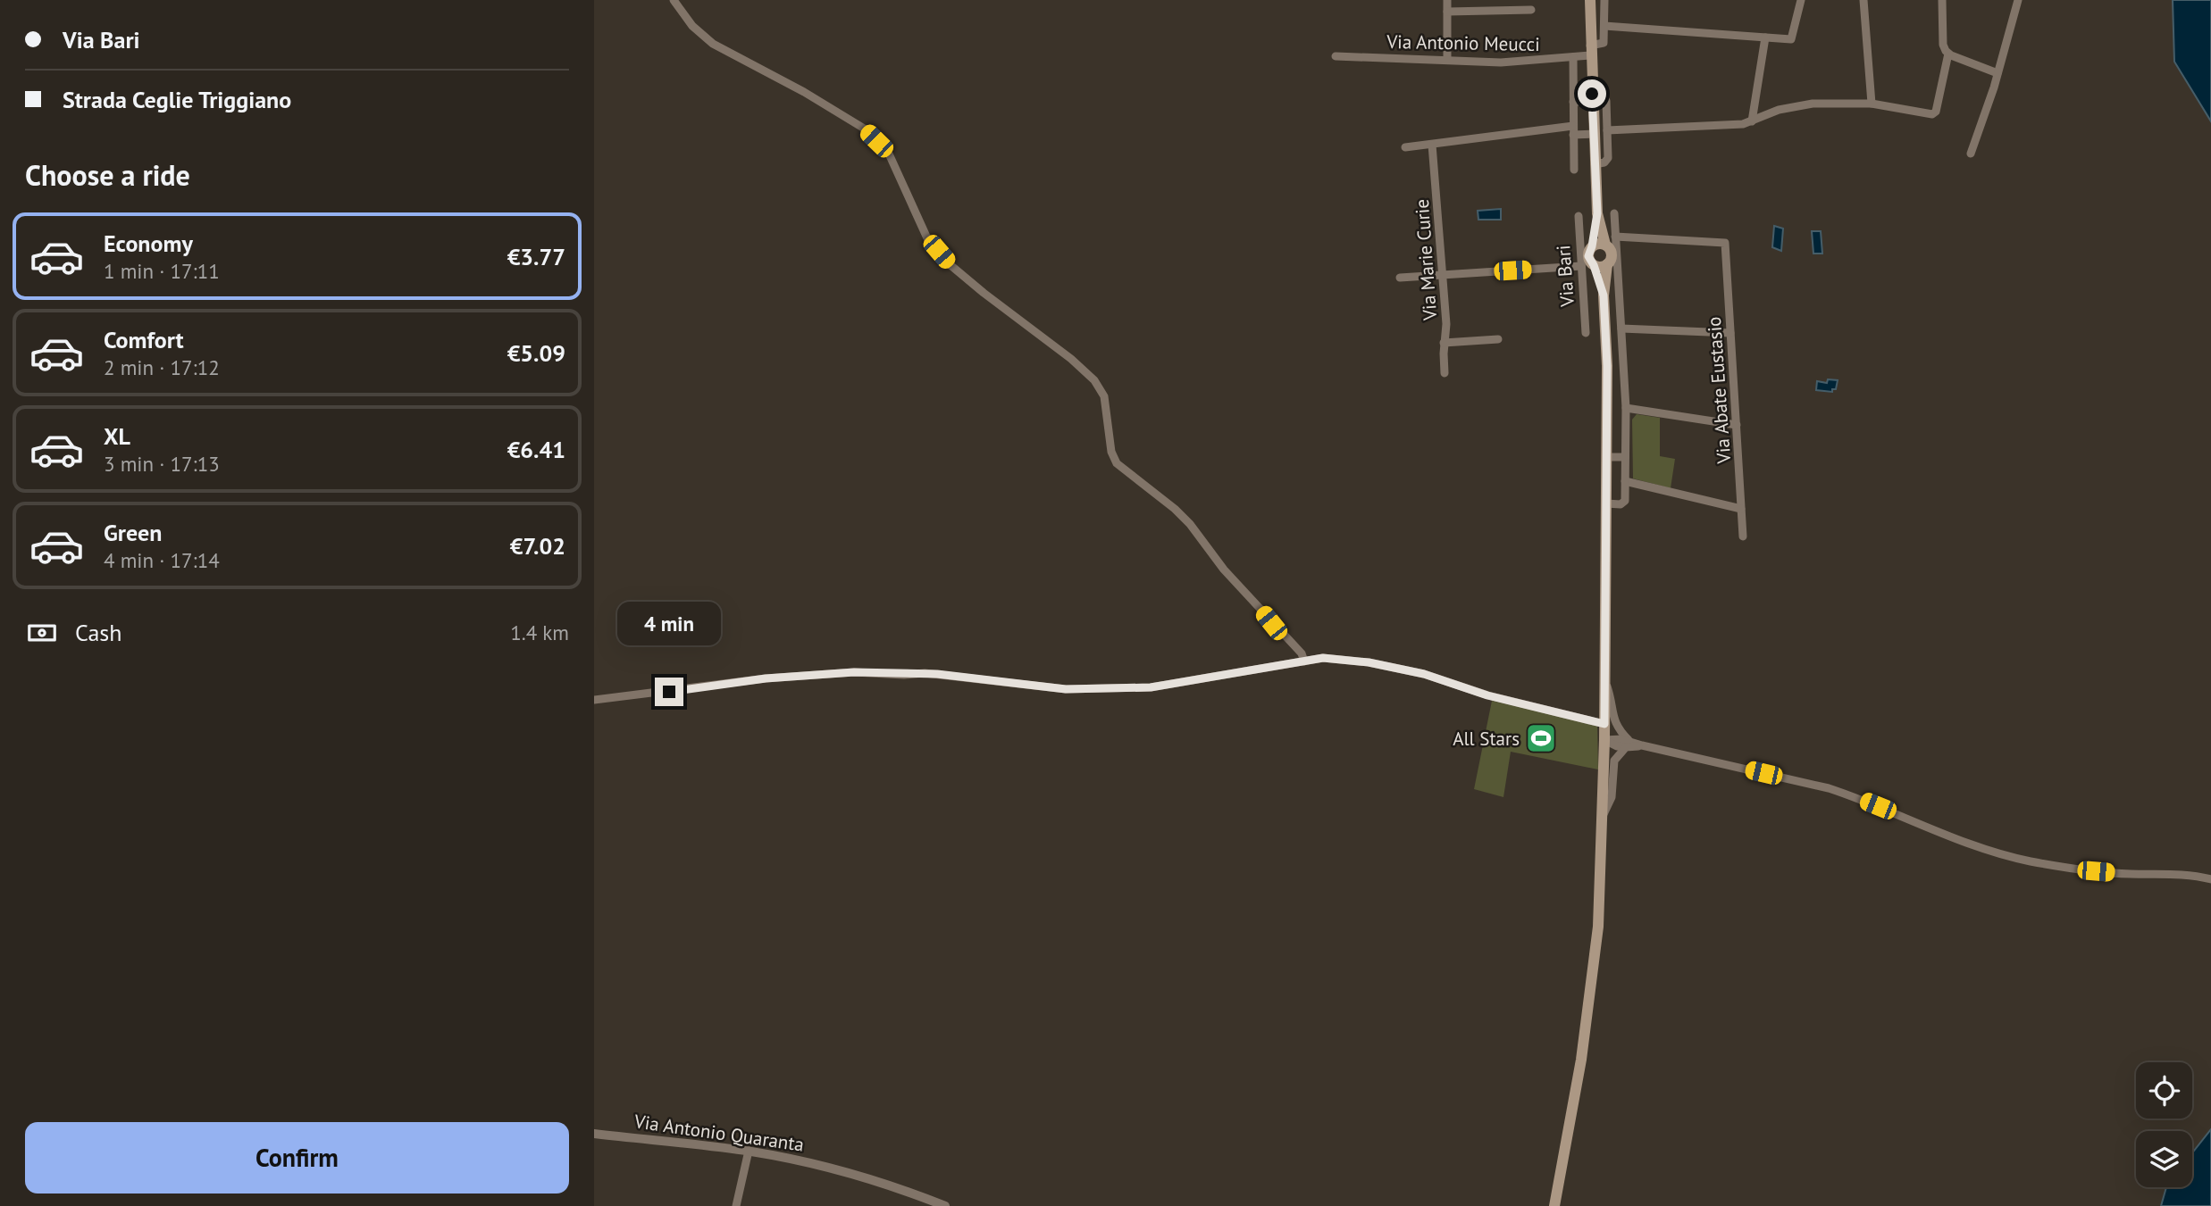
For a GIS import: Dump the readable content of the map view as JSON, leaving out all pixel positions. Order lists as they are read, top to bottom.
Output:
{
  "streets": {
    "main road": ["Via Bari"],
    "street": [
      "Via Antonio Meucci",
      "Via Marie Curie",
      "Via Abate Eustasio",
      "Via Antonio Quaranta"
    ]
  },
  "crossings": [
    ["Via Antonio Meucci", "Via Bari"],
    ["Via Bari", "Via Abate Eustasio"]
  ],
  "places": {
    "sports": ["All Stars"]
  },
  "page": {
    "banner": ["Via Bari", "Strada Ceglie Triggiano"],
    "heading": "Choose a ride",
    "list": [
      {
        "name": "Economy",
        "note": "1 min · 17:11",
        "value": "€3.77"
      },
      {
        "name": "Comfort",
        "note": "2 min · 17:12",
        "value": "€5.09"
      },
      {
        "name": "XL",
        "note": "3 min · 17:13",
        "value": "€6.41"
      },
      {
        "name": "Green",
        "note": "4 min · 17:14",
        "value": "€7.02"
      }
    ],
    "pay": ["Cash", "1.4 km"],
    "bubble": "4 min",
    "buttons": "Confirm"
  }
}
